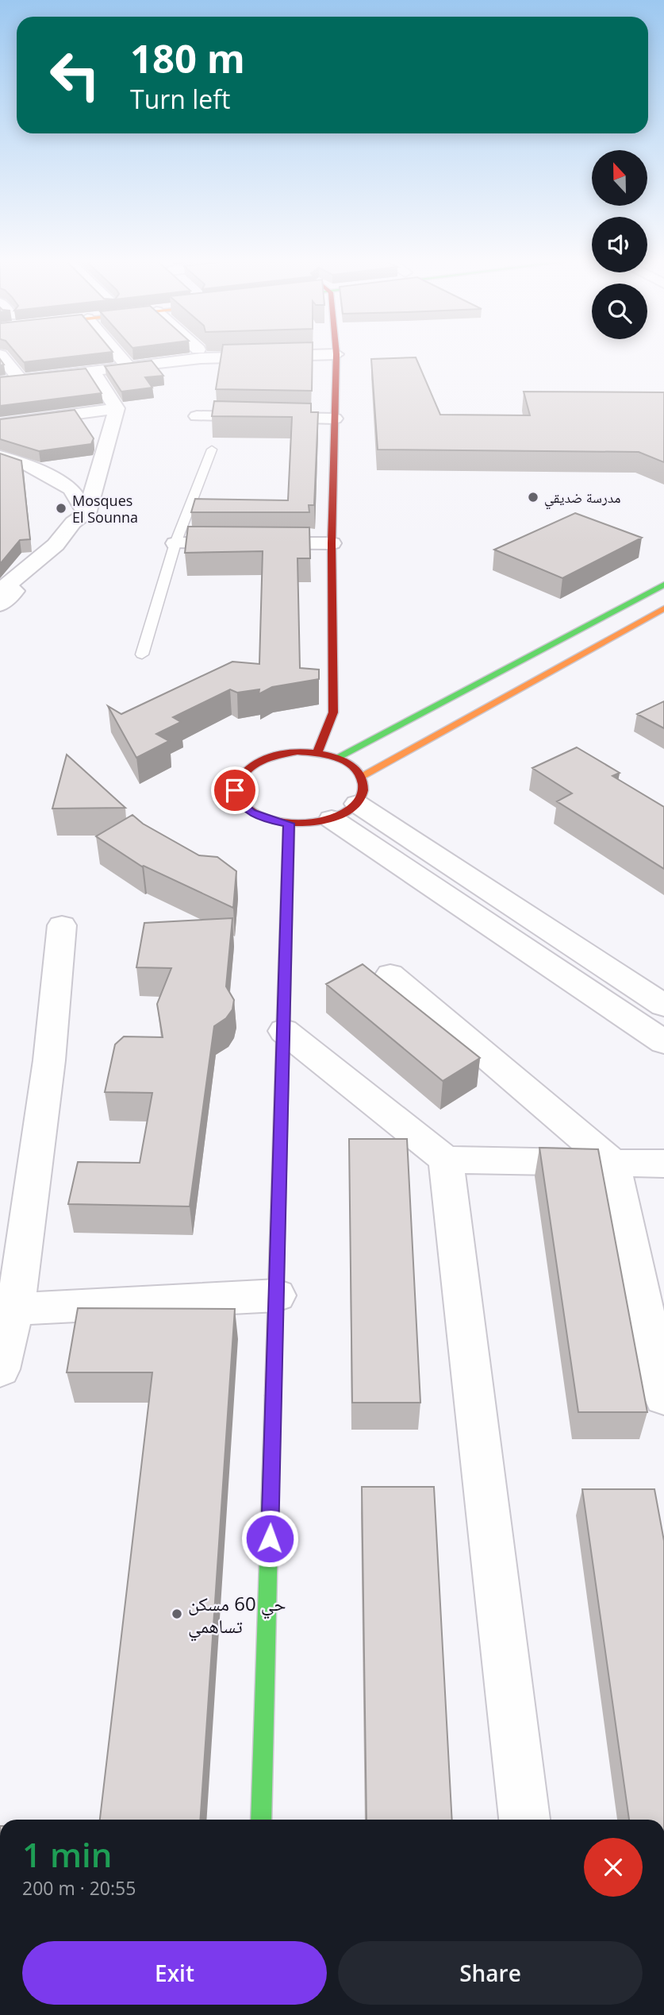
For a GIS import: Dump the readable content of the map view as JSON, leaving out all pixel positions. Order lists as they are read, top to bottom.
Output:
{
  "places": ["مدرسة ضديقي", "Mosques El Sounna", "حي 60 مسكن تساهمي"],
  "north": "top",
  "page": {
    "turn": ["180 m", "Turn left"],
    "heading": ["1 min", "200 m · 20:55"],
    "buttons": ["Exit", "Share"]
  }
}
